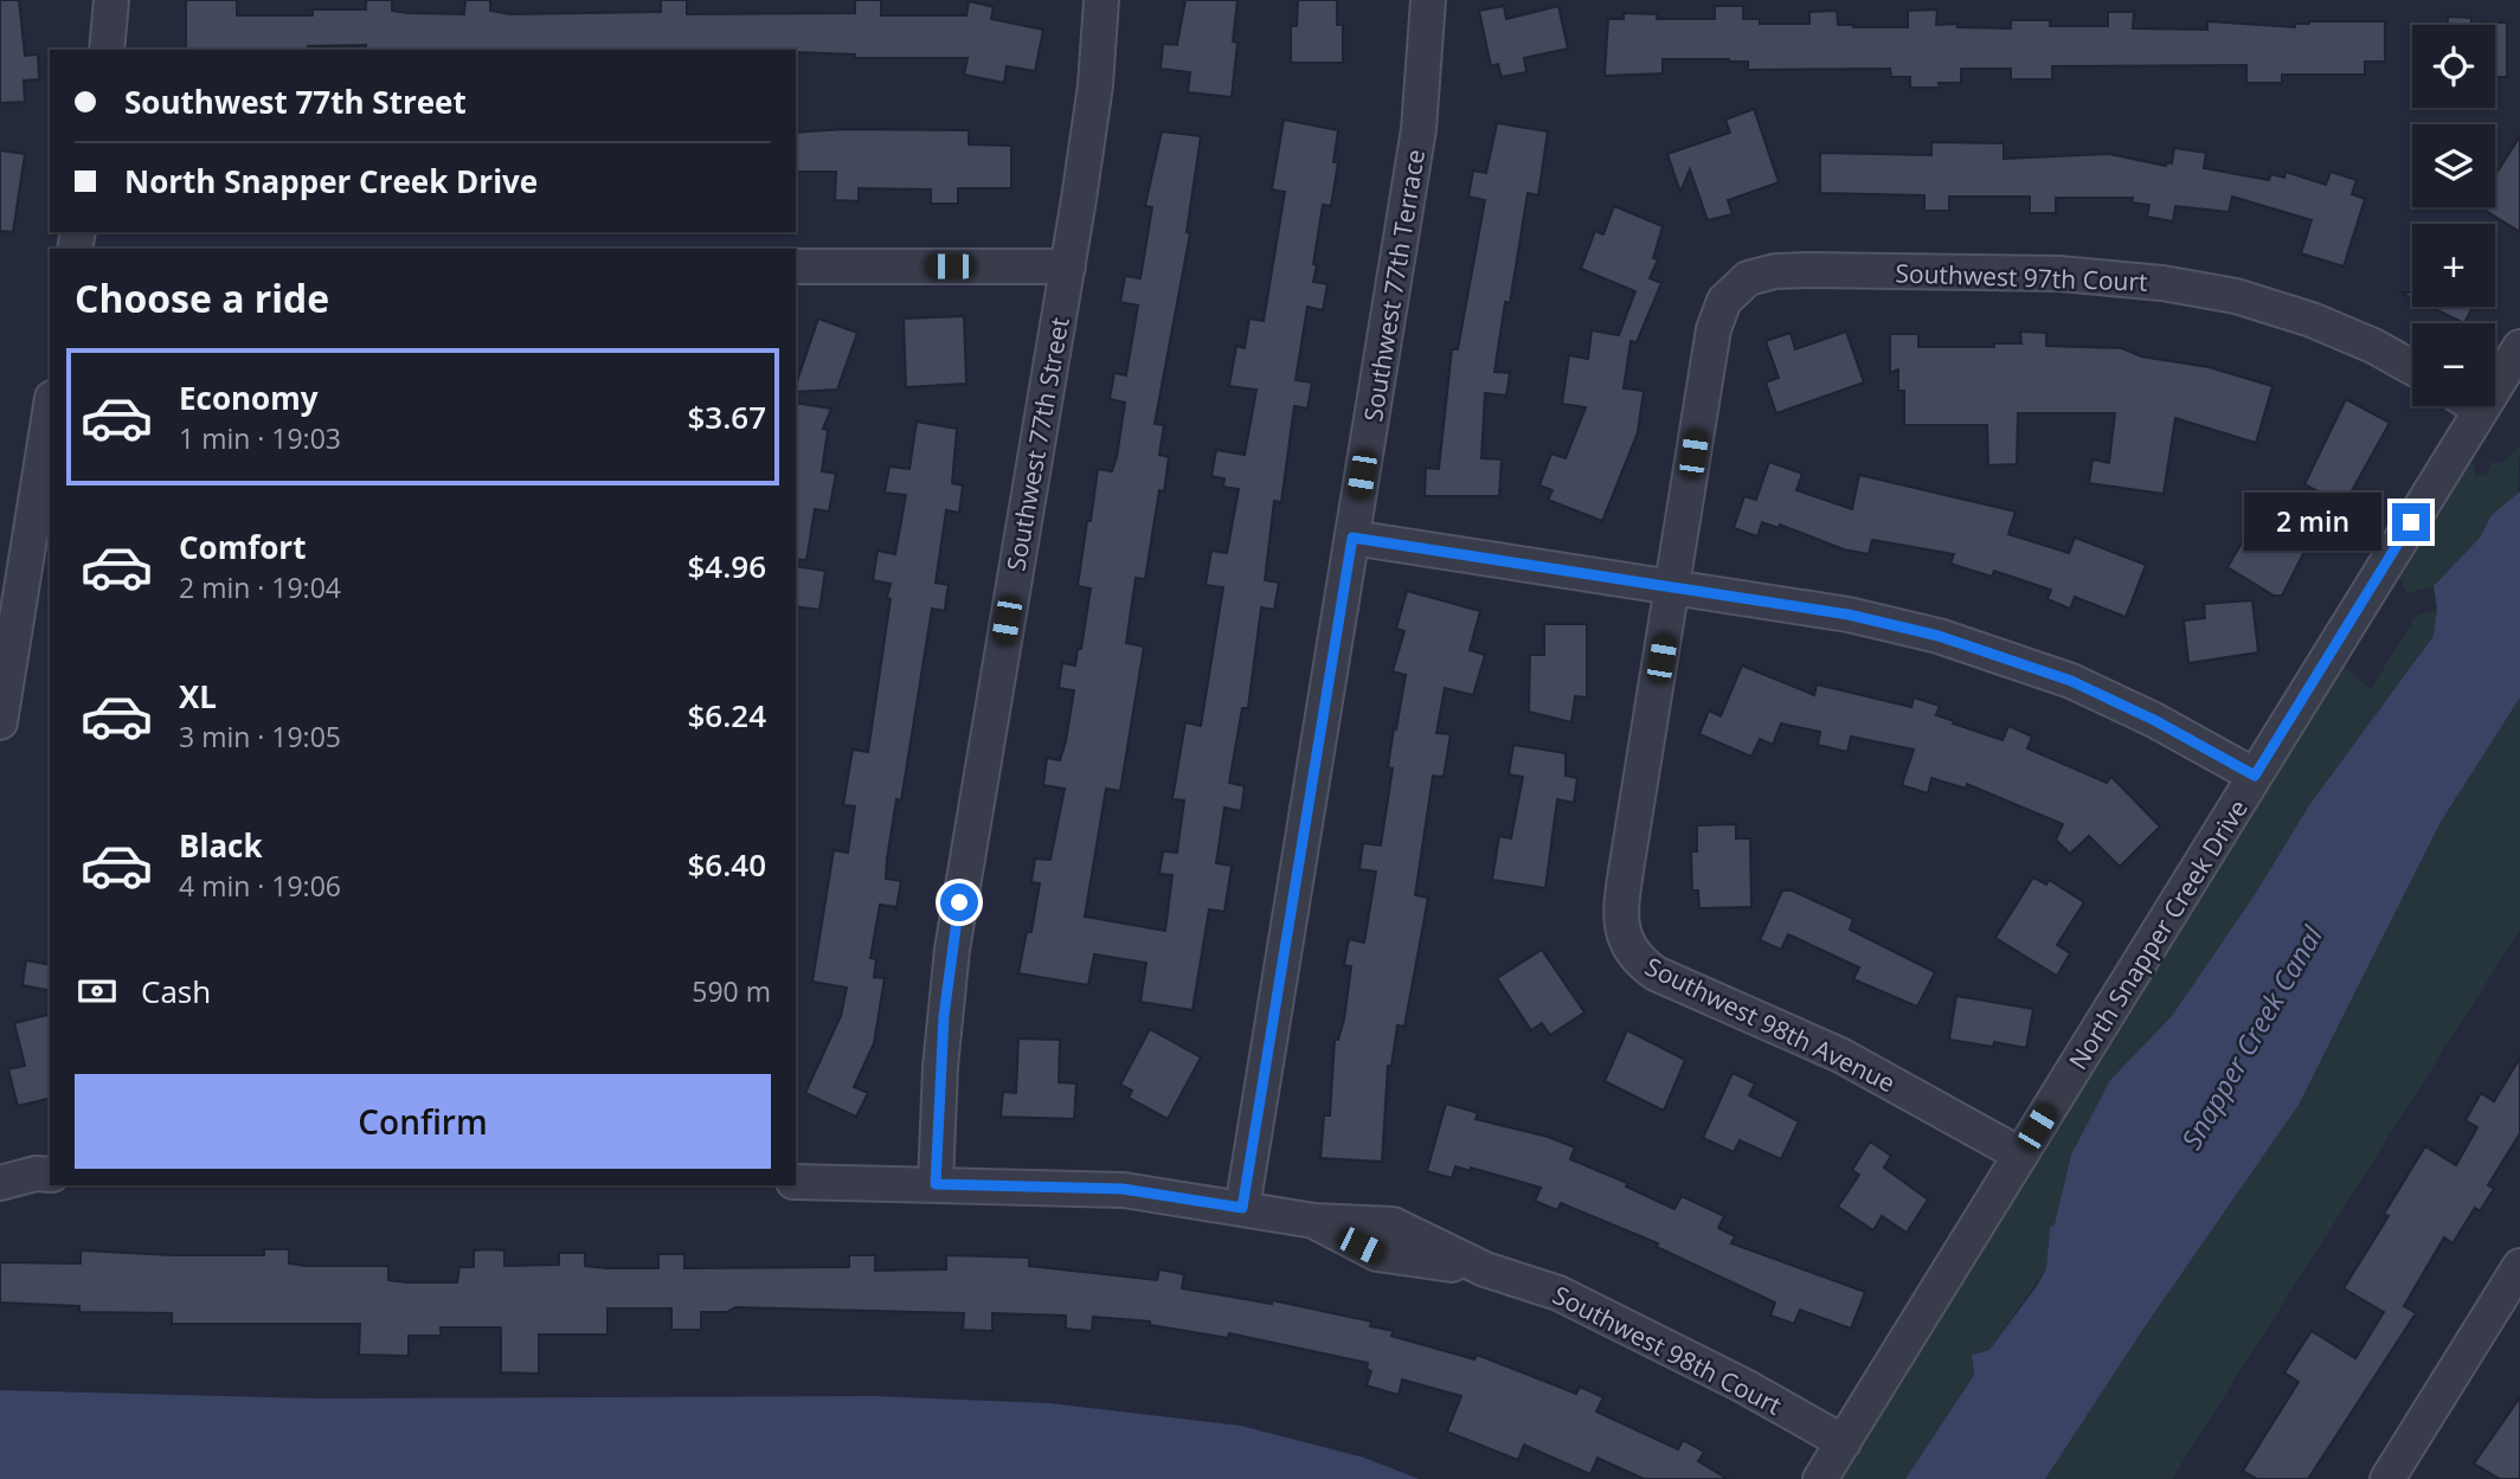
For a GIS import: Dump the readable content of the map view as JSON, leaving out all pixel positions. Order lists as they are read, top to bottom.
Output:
{
  "streets": {
    "street": [
      "Southwest 97th Court",
      "Southwest 77th Terrace",
      "Southwest 77th Street",
      "North Snapper Creek Drive",
      "Southwest 98th Avenue",
      "Southwest 98th Court"
    ]
  },
  "crossings": [
    ["Southwest 97th Court", "Southwest 98th Avenue"],
    ["Southwest 77th Terrace", "Southwest 98th Court"],
    ["Southwest 77th Street", "Southwest 98th Court"],
    ["North Snapper Creek Drive", "Southwest 98th Avenue"],
    ["North Snapper Creek Drive", "Southwest 98th Court"]
  ],
  "water": ["Snapper Creek Canal"],
  "page": {
    "map_buttons": ["+", "−"],
    "banner": ["Southwest 77th Street", "North Snapper Creek Drive"],
    "heading": "Choose a ride",
    "list": [
      {
        "name": "Economy",
        "note": "1 min · 19:03",
        "value": "$3.67"
      },
      {
        "name": "Comfort",
        "note": "2 min · 19:04",
        "value": "$4.96"
      },
      {
        "name": "XL",
        "note": "3 min · 19:05",
        "value": "$6.24"
      },
      {
        "name": "Black",
        "note": "4 min · 19:06",
        "value": "$6.40"
      }
    ],
    "bubble": "2 min",
    "pay": ["Cash", "590 m"],
    "buttons": "Confirm"
  }
}
